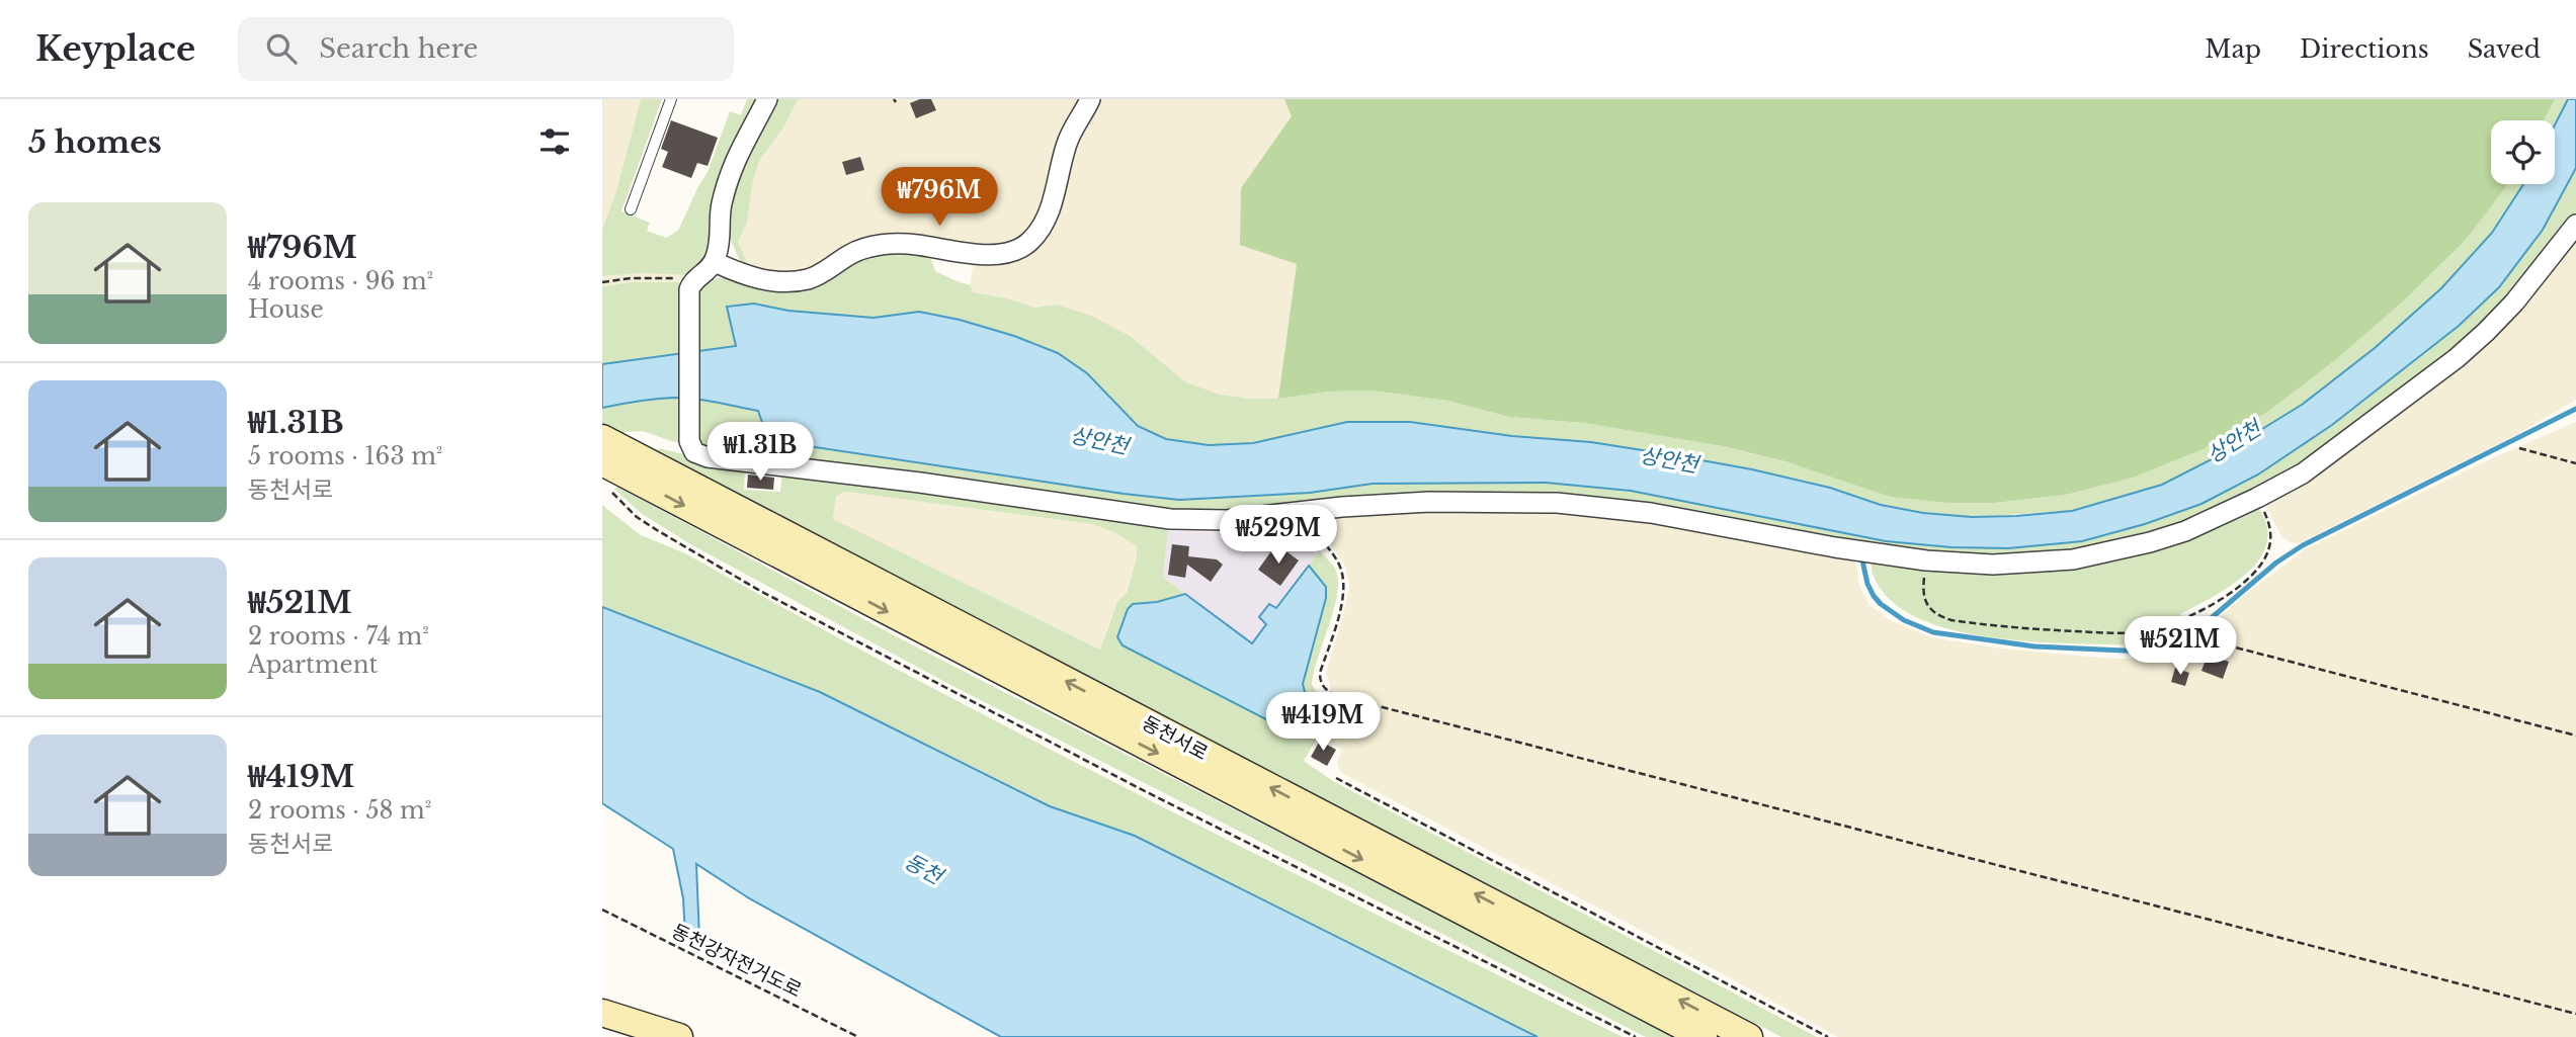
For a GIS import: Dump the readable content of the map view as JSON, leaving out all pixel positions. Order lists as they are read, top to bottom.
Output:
{
  "streets": {
    "main road": ["동천서로"],
    "path": ["동천강자전거도로"]
  },
  "water": ["상안천", "동천"],
  "page": {
    "header": "Keyplace",
    "search": "Search here",
    "nav": ["Map", "Directions", "Saved"],
    "heading": "5 homes",
    "price": [
      "₩796M",
      "₩1.31B",
      "₩529M",
      "₩521M",
      "₩419M"
    ],
    "list": [
      {
        "name": "₩796M",
        "note": "4 rooms · 96 m² · House"
      },
      {
        "name": "₩1.31B",
        "note": "5 rooms · 163 m² · 동천서로"
      },
      {
        "name": "₩521M",
        "note": "2 rooms · 74 m² · Apartment"
      },
      {
        "name": "₩419M",
        "note": "2 rooms · 58 m² · 동천서로"
      }
    ]
  }
}
